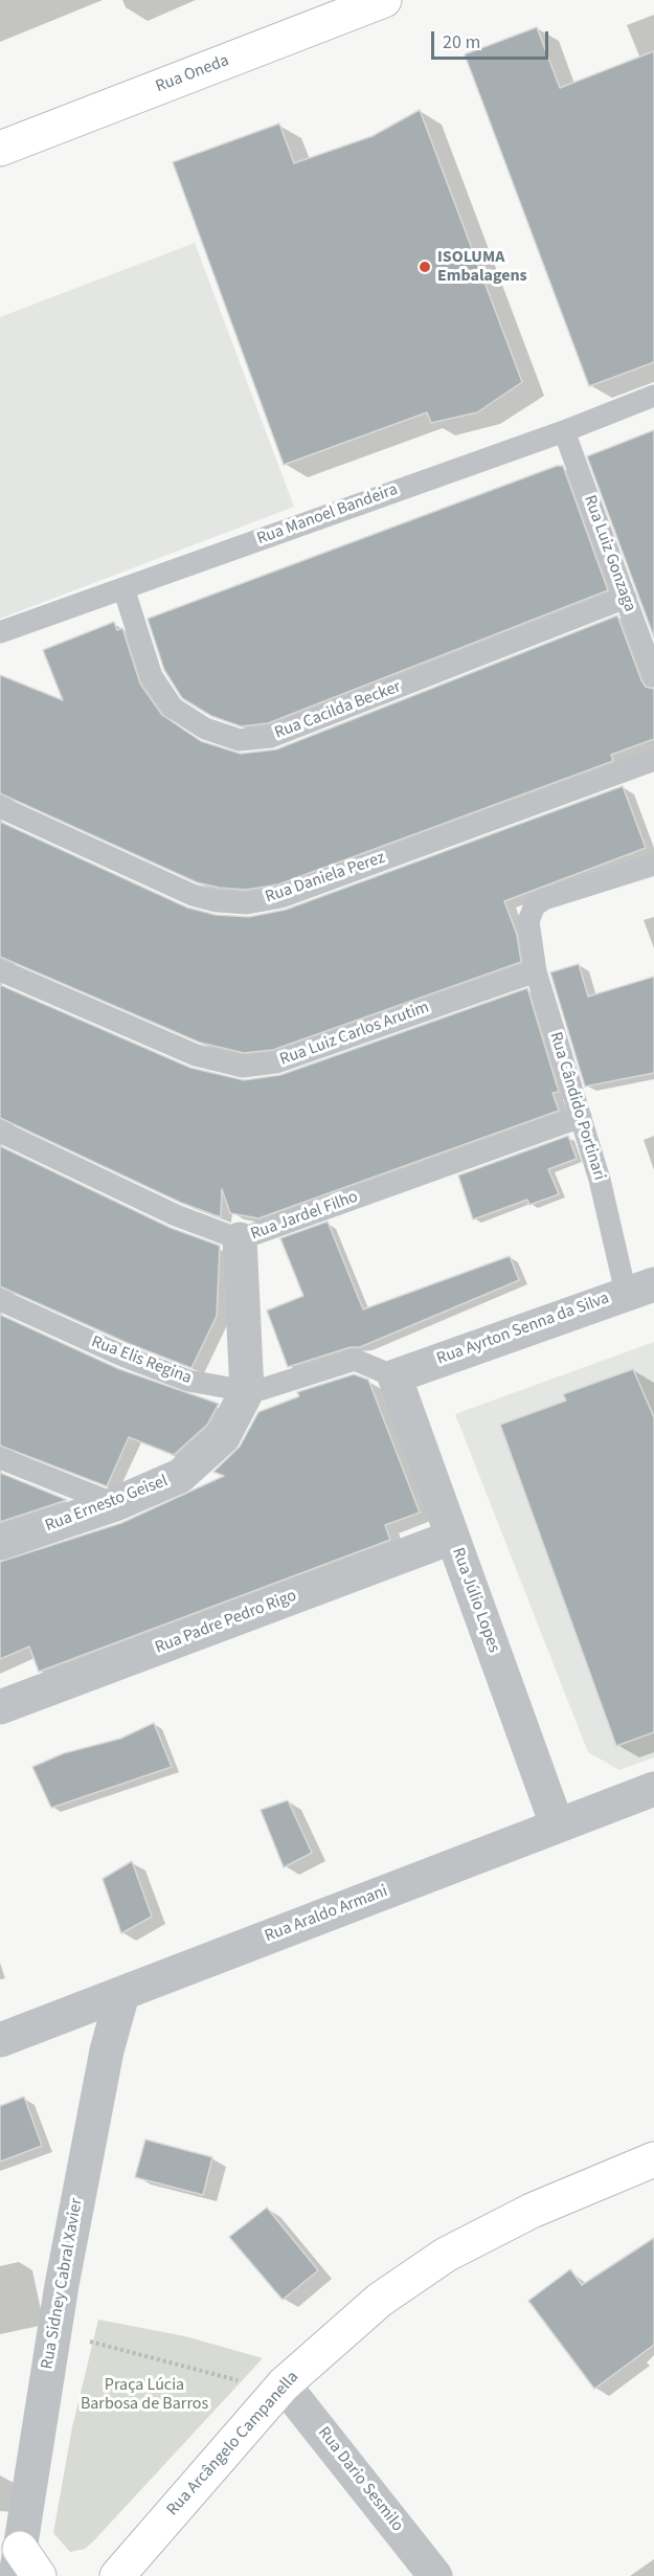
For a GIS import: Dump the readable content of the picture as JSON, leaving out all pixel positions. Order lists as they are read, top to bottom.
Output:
{
  "streets": {
    "street": [
      "Rua Oneda",
      "Rua Ayrton Senna da Silva",
      "Rua Ernesto Geisel",
      "Rua Júlio Lopes",
      "Rua Padre Pedro Rigo",
      "Rua Araldo Armani",
      "Rua Sidney Cabral Xavier",
      "Rua Arcângelo Campanella",
      "Rua Dario Sesmilo"
    ],
    "lane": [
      "Rua Manoel Bandeira",
      "Rua Luiz Gonzaga",
      "Rua Cacilda Becker",
      "Rua Daniela Perez",
      "Rua Luiz Carlos Arutim",
      "Rua Cândido Portinari",
      "Rua Jardel Filho",
      "Rua Elis Regina"
    ]
  },
  "crossings": [
    ["Rua Manoel Bandeira", "Rua Luiz Gonzaga"],
    ["Rua Manoel Bandeira", "Rua Cacilda Becker"],
    ["Rua Luiz Gonzaga", "Rua Cacilda Becker"],
    ["Rua Luiz Carlos Arutim", "Rua Cândido Portinari"],
    ["Rua Cândido Portinari", "Rua Jardel Filho"],
    ["Rua Cândido Portinari", "Rua Ayrton Senna da Silva"],
    ["Rua Ayrton Senna da Silva", "Rua Elis Regina"],
    ["Rua Ayrton Senna da Silva", "Rua Júlio Lopes"],
    ["Rua Elis Regina", "Rua Ernesto Geisel"],
    ["Rua Elis Regina", "Rua Júlio Lopes"],
    ["Rua Júlio Lopes", "Rua Padre Pedro Rigo"],
    ["Rua Júlio Lopes", "Rua Araldo Armani"],
    ["Rua Araldo Armani", "Rua Sidney Cabral Xavier"],
    ["Rua Arcângelo Campanella", "Rua Dario Sesmilo"]
  ],
  "parks": ["Praça Lúcia Barbosa de Barros"],
  "places": ["ISOLUMA Embalagens"],
  "scale_bar": "20 m"
}
